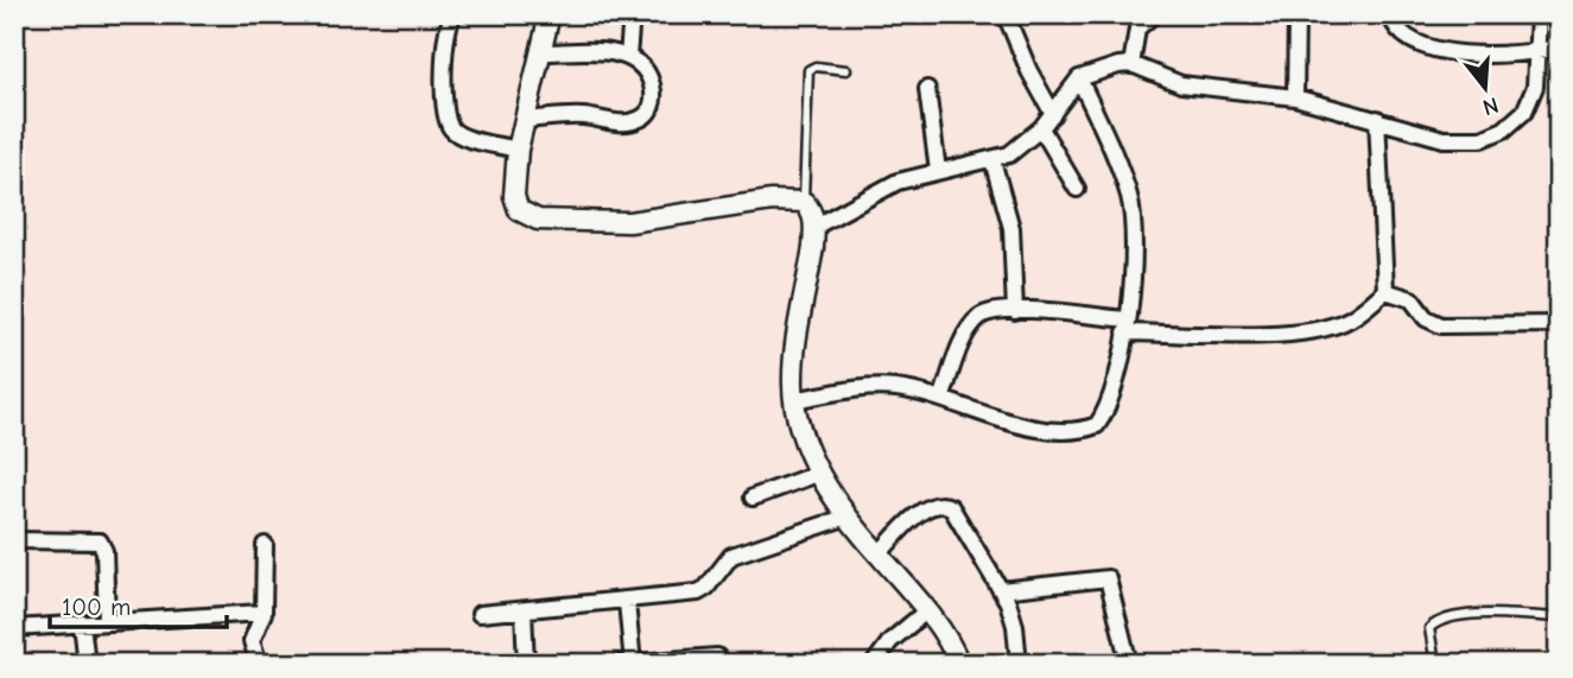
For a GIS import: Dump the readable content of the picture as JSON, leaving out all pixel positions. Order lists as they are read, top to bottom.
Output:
{
  "scale_bar": "100 m",
  "north": "bottom"
}
